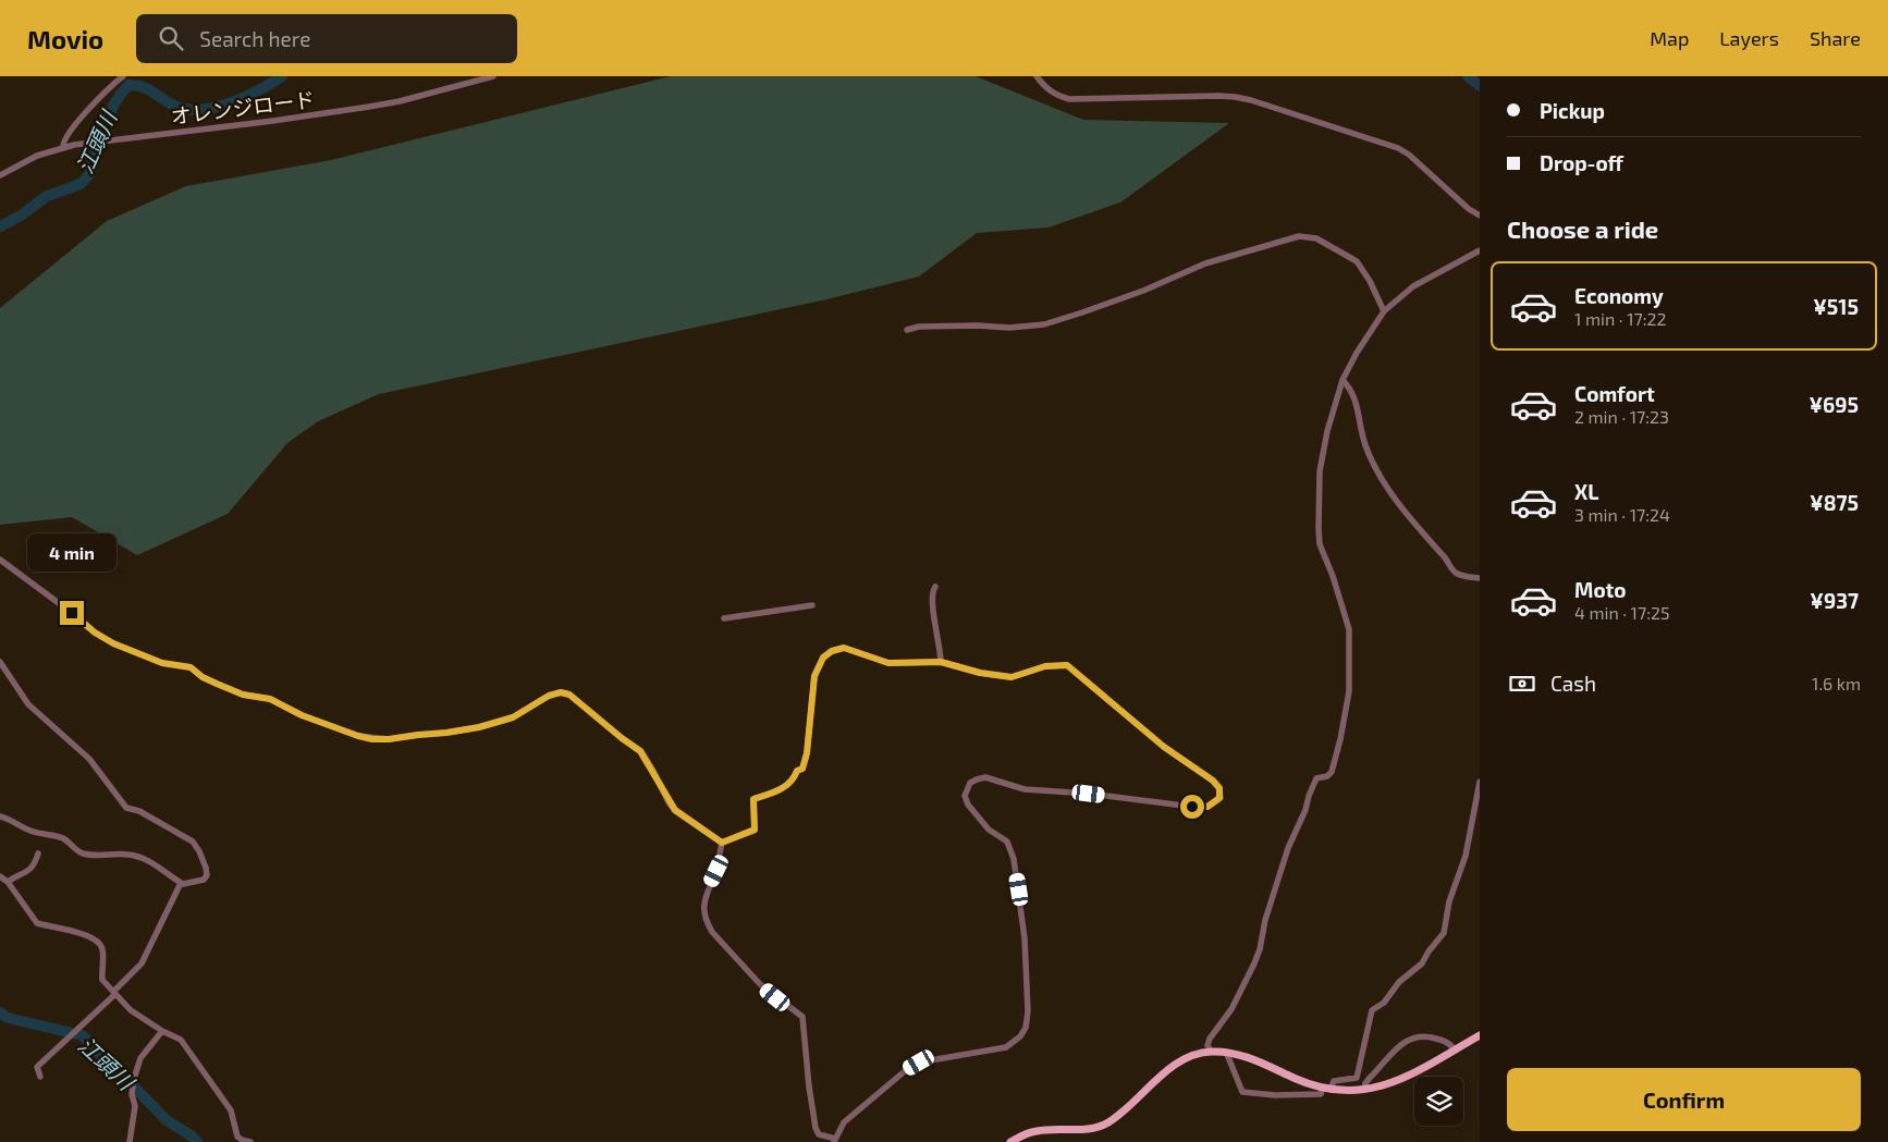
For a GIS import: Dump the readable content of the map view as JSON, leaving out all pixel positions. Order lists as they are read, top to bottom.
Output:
{
  "streets": {
    "street": ["オレンジロード"]
  },
  "water": ["江頭川"],
  "page": {
    "header": "Movio",
    "search": "Search here",
    "nav": ["Map", "Layers", "Share"],
    "banner": ["Pickup", "Drop-off"],
    "heading": "Choose a ride",
    "list": [
      {
        "name": "Economy",
        "note": "1 min · 17:22",
        "value": "¥515"
      },
      {
        "name": "Comfort",
        "note": "2 min · 17:23",
        "value": "¥695"
      },
      {
        "name": "XL",
        "note": "3 min · 17:24",
        "value": "¥875"
      },
      {
        "name": "Moto",
        "note": "4 min · 17:25",
        "value": "¥937"
      }
    ],
    "bubble": "4 min",
    "pay": ["Cash", "1.6 km"],
    "buttons": "Confirm"
  }
}
